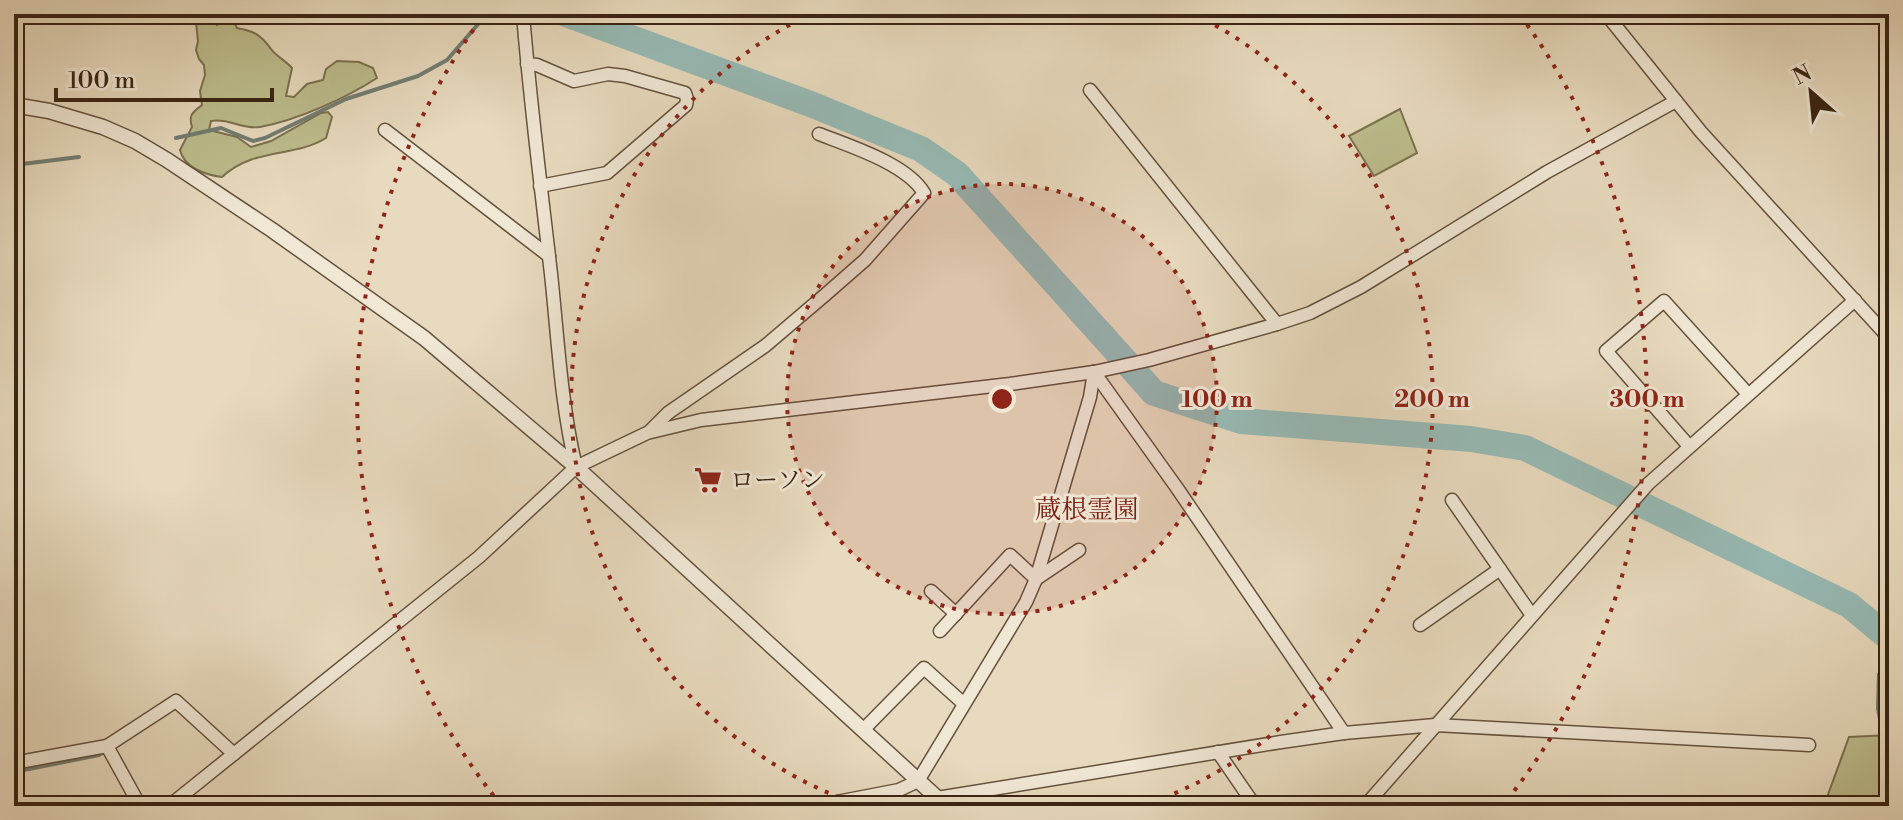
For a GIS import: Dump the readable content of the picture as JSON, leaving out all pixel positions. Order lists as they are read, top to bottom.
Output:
{
  "districts": ["蔵根霊園"],
  "places": {
    "supermarket": ["ローソン"]
  },
  "scale_bar": "100 m",
  "north": "top left",
  "rings": ["100 m", "200 m", "300 m"]
}
